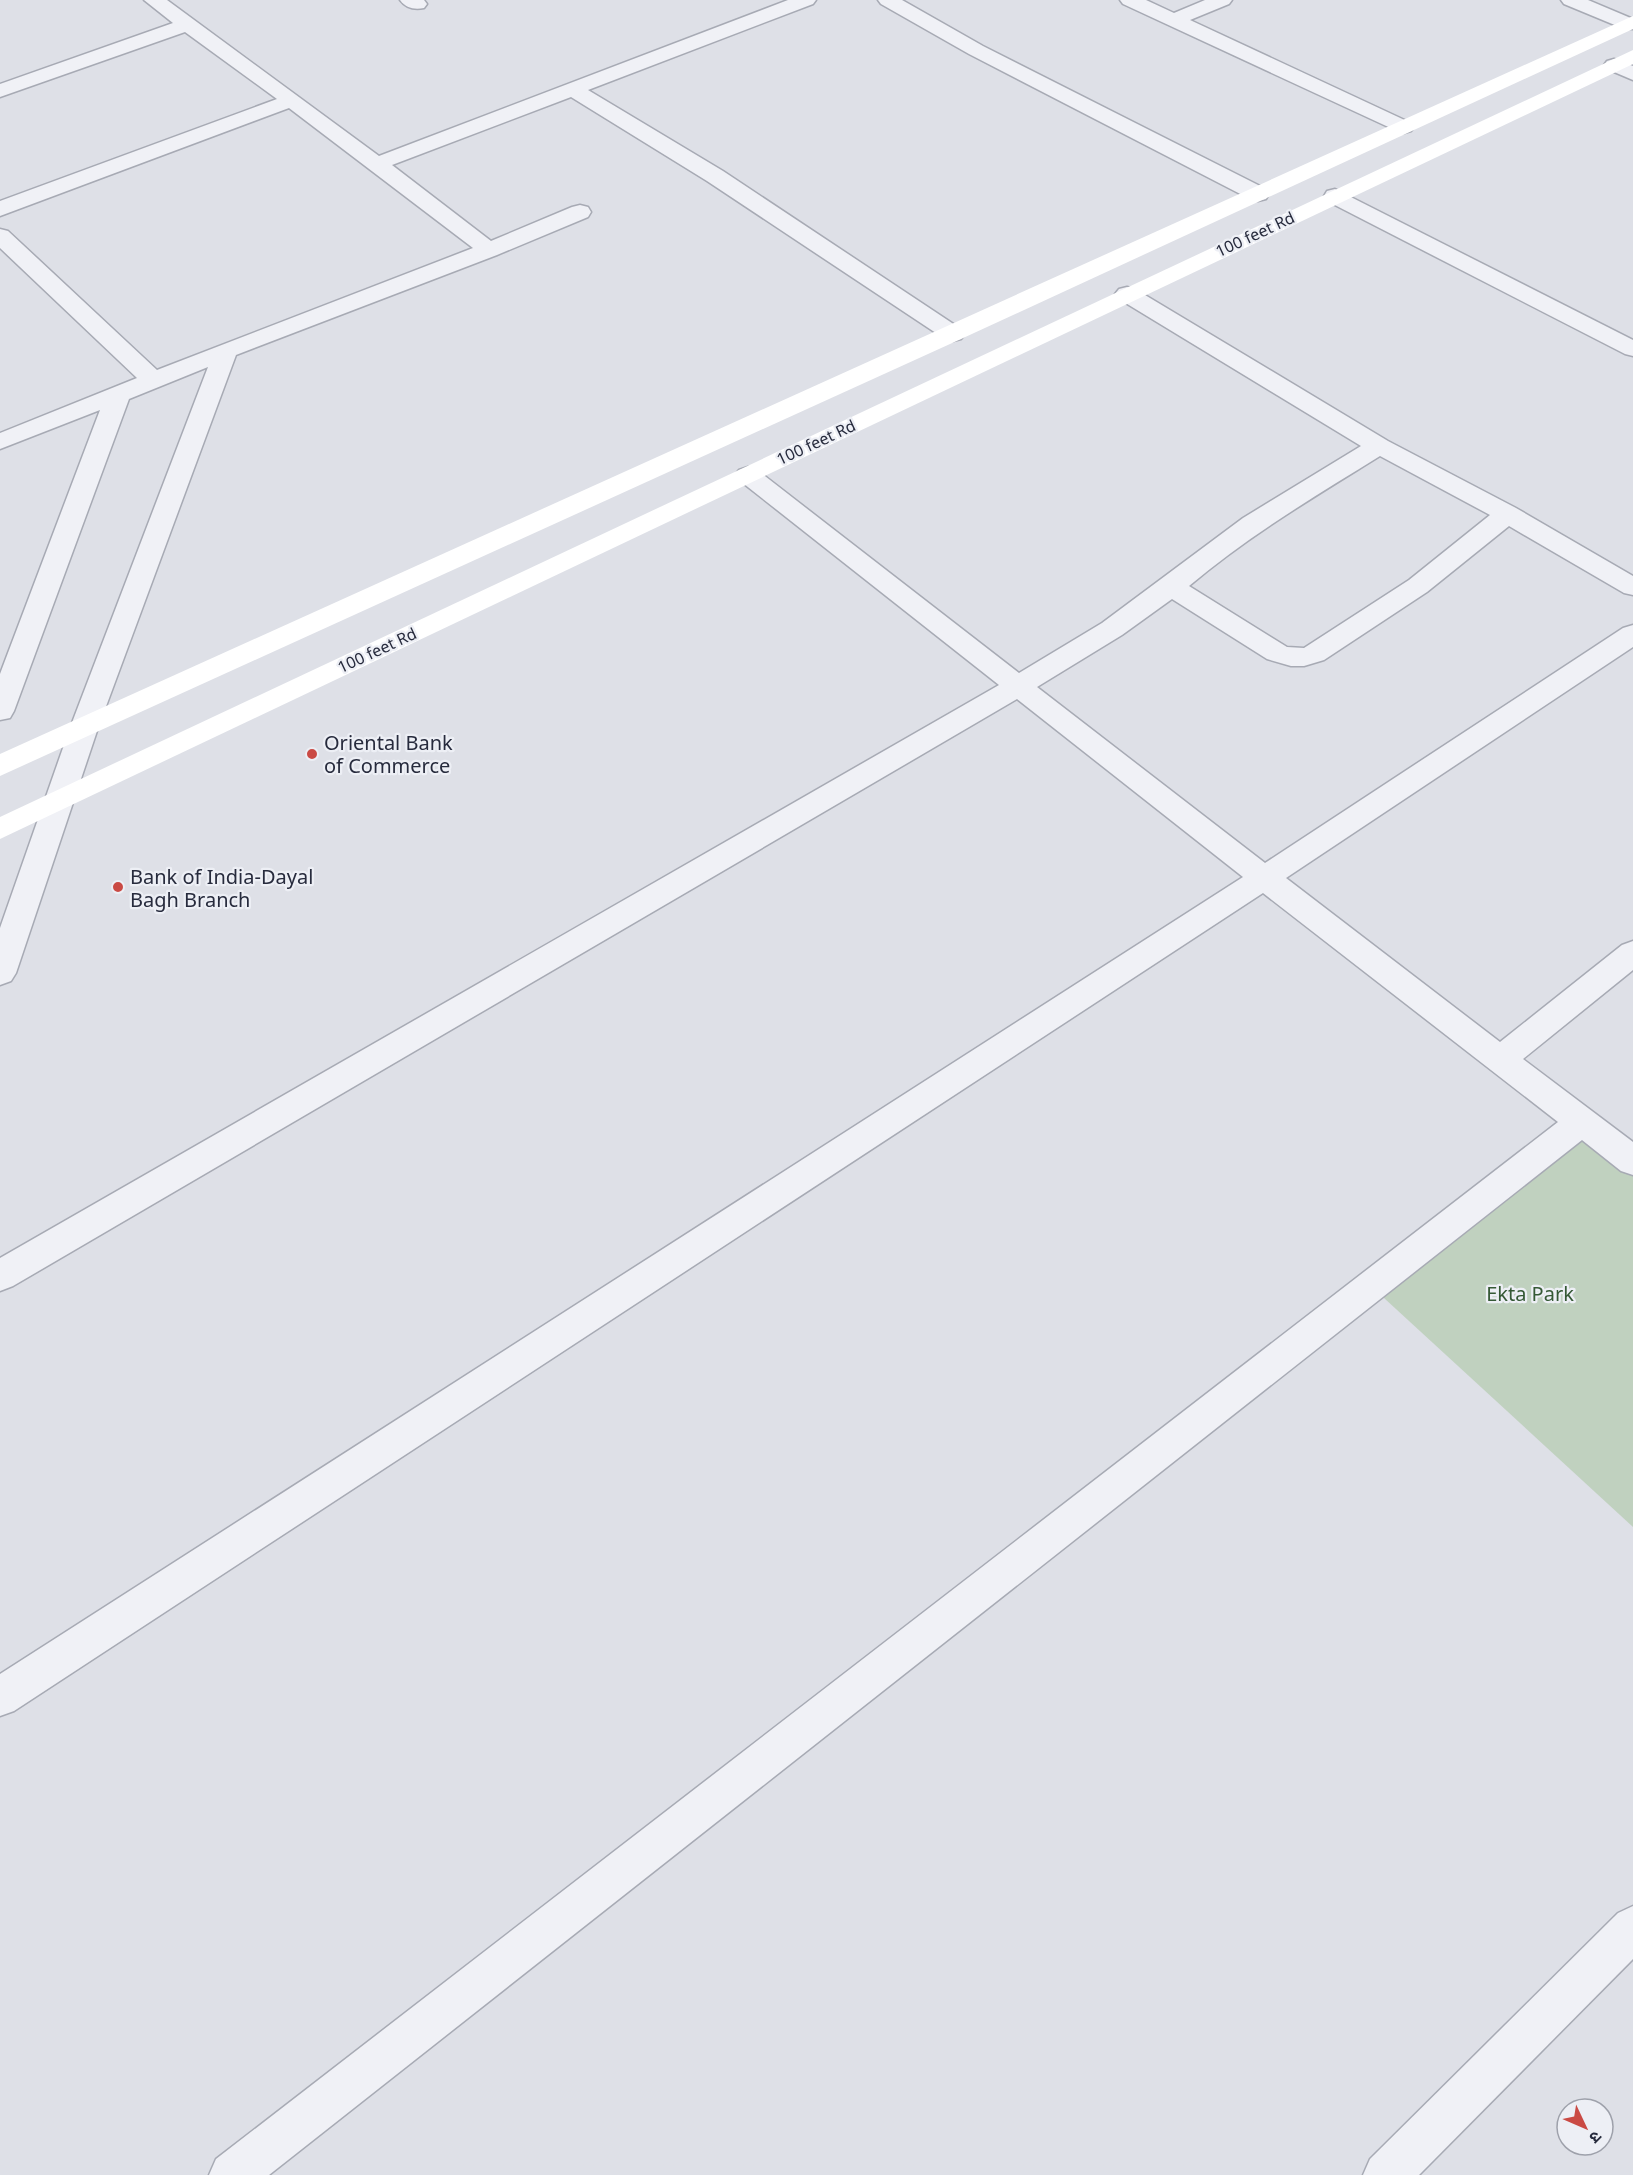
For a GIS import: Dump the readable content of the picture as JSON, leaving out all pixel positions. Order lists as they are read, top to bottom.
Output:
{
  "streets": {
    "main road": ["100 feet Rd"]
  },
  "parks": ["Ekta Park"],
  "places": ["Oriental Bank of Commerce", "Bank of India-Dayal Bagh Branch"],
  "north": "bottom right"
}
